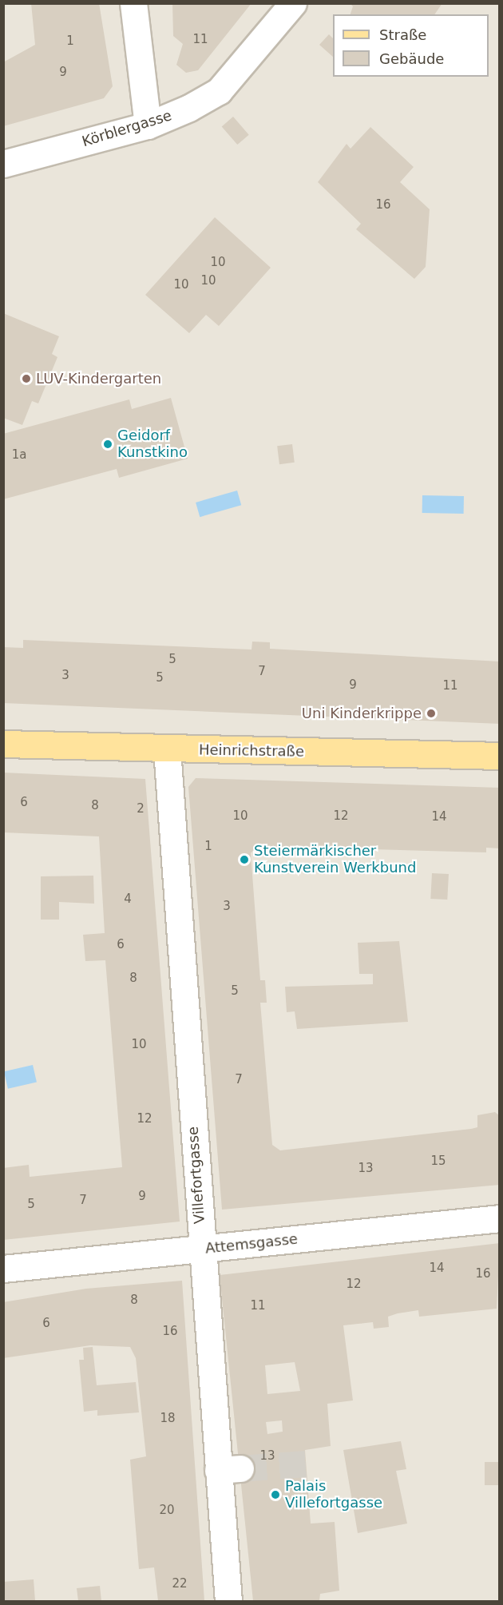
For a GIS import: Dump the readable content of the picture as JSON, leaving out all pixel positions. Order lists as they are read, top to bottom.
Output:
{
  "streets": {
    "main road": ["Heinrichstraße"],
    "street": ["Körblergasse", "Villefortgasse", "Attemsgasse"]
  },
  "crossings": [
    ["Heinrichstraße", "Villefortgasse"],
    ["Villefortgasse", "Attemsgasse"]
  ],
  "places": [
    "LUV-Kindergarten",
    "Geidorf Kunstkino",
    "Uni Kinderkrippe",
    "Steiermärkischer Kunstverein Werkbund",
    "Palais Villefortgasse"
  ],
  "house_numbers": [
    "11",
    "1",
    "9",
    "16",
    "10",
    "10",
    "10",
    "1a",
    "5",
    "7",
    "3",
    "5",
    "9",
    "11",
    "6",
    "8",
    "2",
    "10",
    "12",
    "14",
    "1",
    "4",
    "3",
    "6",
    "8",
    "5",
    "10",
    "7",
    "12",
    "15",
    "13",
    "9",
    "7",
    "5",
    "14",
    "16",
    "12",
    "8",
    "11",
    "6",
    "16",
    "18",
    "13",
    "20",
    "22"
  ],
  "legend": ["Straße", "Gebäude"]
}
